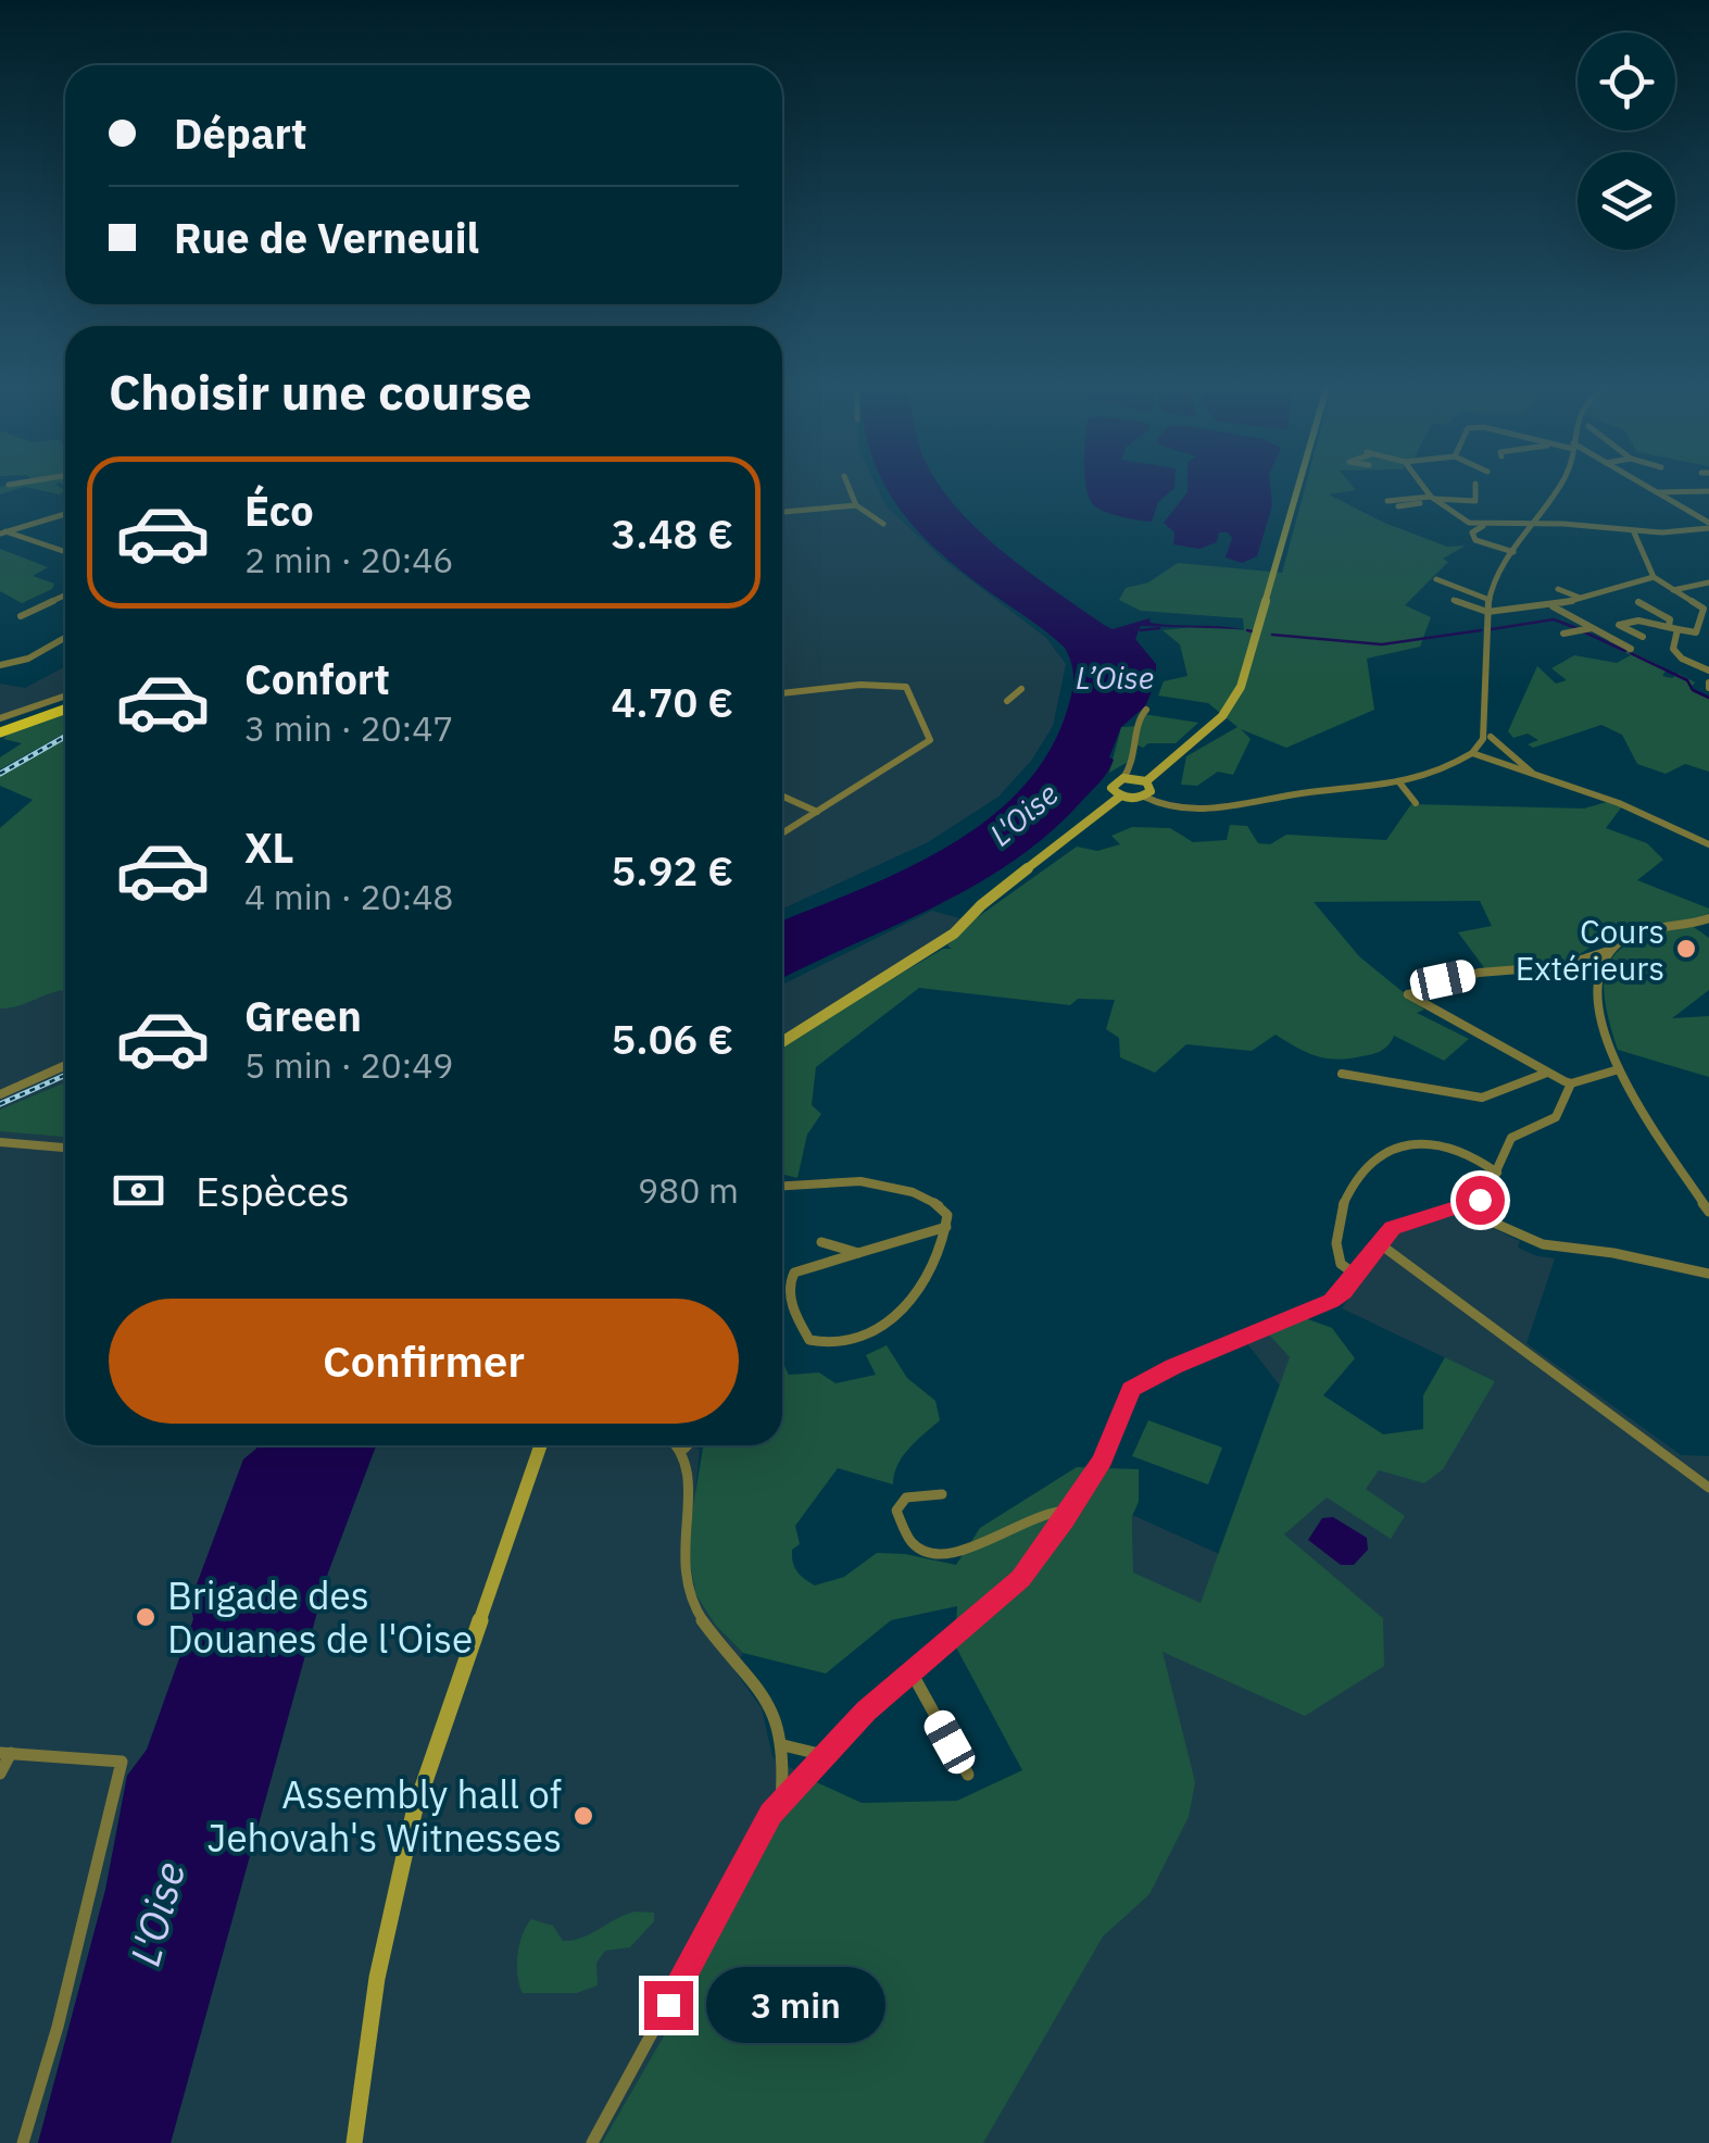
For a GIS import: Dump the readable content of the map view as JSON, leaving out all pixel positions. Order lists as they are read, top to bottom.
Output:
{
  "water": ["L’Oise", "L'Oise"],
  "places": ["Cours Extérieurs", "Brigade des Douanes de l'Oise", "Assembly hall of Jehovah's Witnesses"],
  "page": {
    "banner": ["Départ", "Rue de Verneuil"],
    "heading": "Choisir une course",
    "list": [
      {
        "name": "Éco",
        "note": "2 min · 20:46",
        "value": "3.48 €"
      },
      {
        "name": "Confort",
        "note": "3 min · 20:47",
        "value": "4.70 €"
      },
      {
        "name": "XL",
        "note": "4 min · 20:48",
        "value": "5.92 €"
      },
      {
        "name": "Green",
        "note": "5 min · 20:49",
        "value": "5.06 €"
      }
    ],
    "pay": ["Espèces", "980 m"],
    "buttons": "Confirmer",
    "bubble": "3 min"
  }
}
